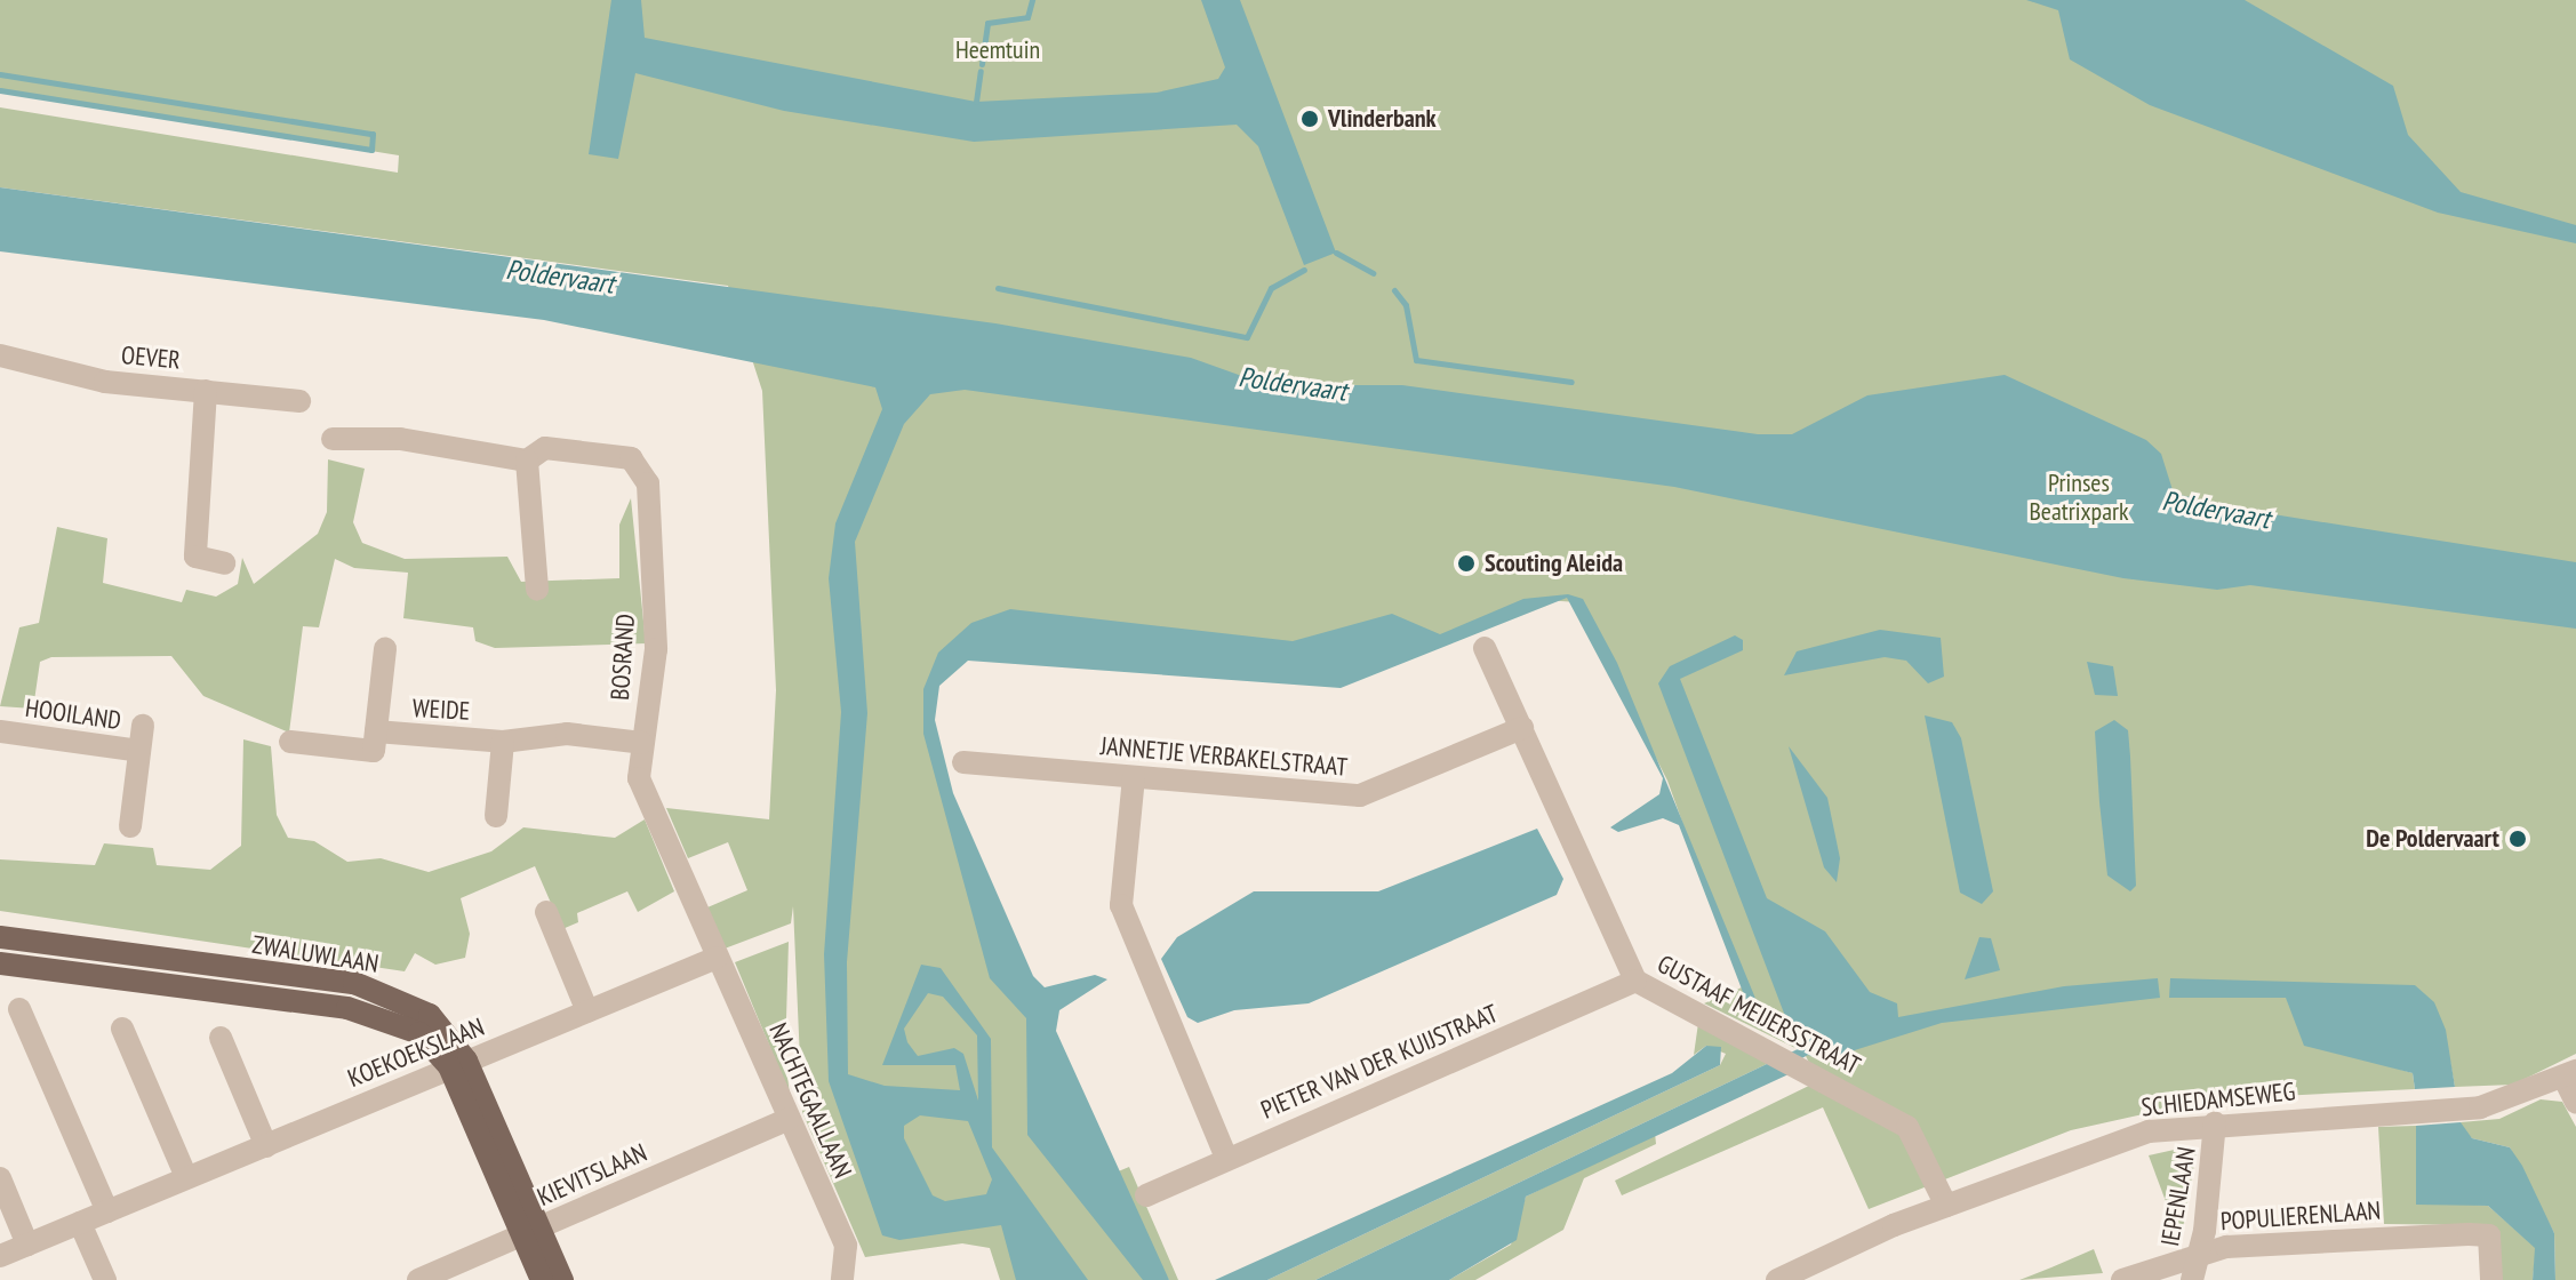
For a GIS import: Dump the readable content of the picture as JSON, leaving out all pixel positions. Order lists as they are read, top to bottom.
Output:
{
  "streets": {
    "main road": ["ZWALUWLAAN"],
    "street": [
      "OEVER",
      "BOSRAND",
      "WEIDE",
      "HOOILAND",
      "JANNETJE VERBAKELSTRAAT",
      "GUSTAAF MEIJERSSTRAAT",
      "KOEKOEKSLAAN",
      "PIETER VAN DER KUIJSTRAAT",
      "SCHIEDAMSEWEG",
      "NACHTEGAALLAAN",
      "KIEVITSLAAN",
      "IEPENLAAN",
      "POPULIERENLAAN"
    ]
  },
  "crossings": [
    ["BOSRAND", "WEIDE"],
    ["BOSRAND", "KOEKOEKSLAAN"],
    ["BOSRAND", "NACHTEGAALLAAN"],
    ["JANNETJE VERBAKELSTRAAT", "GUSTAAF MEIJERSSTRAAT"],
    ["ZWALUWLAAN", "KOEKOEKSLAAN"],
    ["ZWALUWLAAN", "KIEVITSLAAN"],
    ["GUSTAAF MEIJERSSTRAAT", "PIETER VAN DER KUIJSTRAAT"],
    ["GUSTAAF MEIJERSSTRAAT", "SCHIEDAMSEWEG"],
    ["KOEKOEKSLAAN", "NACHTEGAALLAAN"],
    ["SCHIEDAMSEWEG", "IEPENLAAN"],
    ["NACHTEGAALLAAN", "KIEVITSLAAN"],
    ["IEPENLAAN", "POPULIERENLAAN"]
  ],
  "water": ["Poldervaart"],
  "parks": ["Heemtuin", "Prinses Beatrixpark"],
  "places": ["Vlinderbank", "Scouting Aleida", "De Poldervaart"]
}
